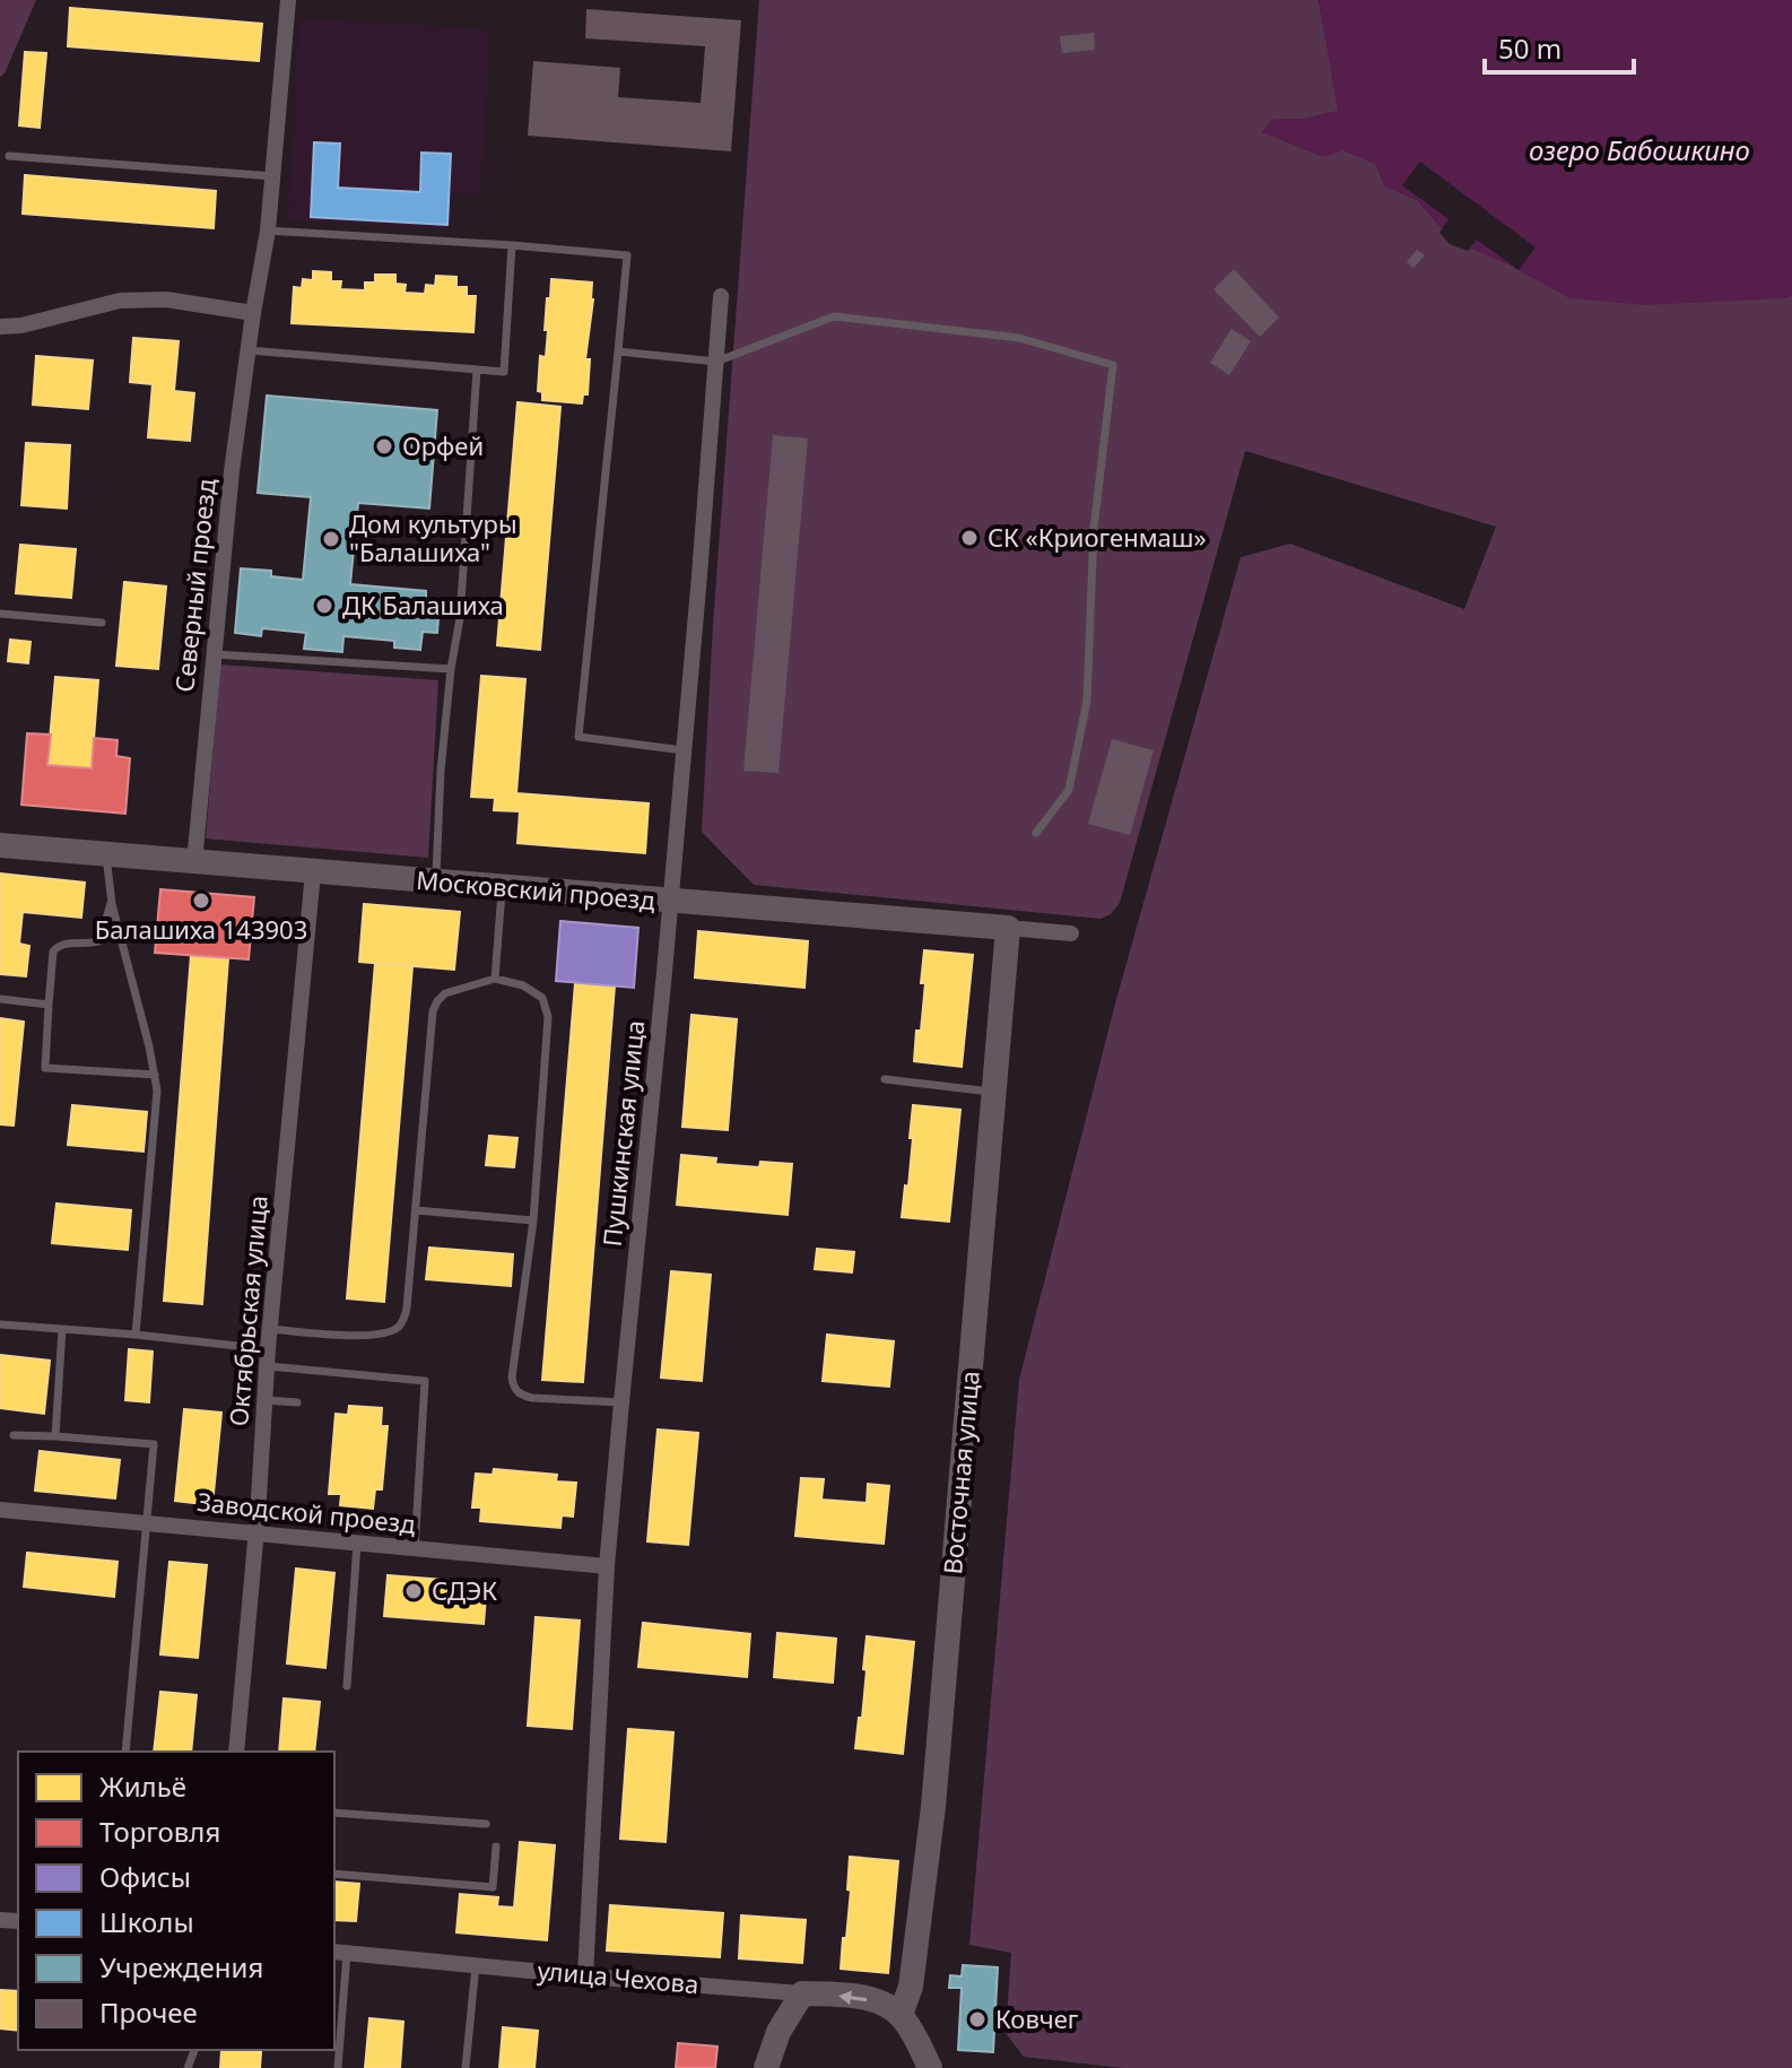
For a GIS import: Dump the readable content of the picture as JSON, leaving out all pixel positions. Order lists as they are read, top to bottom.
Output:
{
  "streets": {
    "street": [
      "Северный проезд",
      "Московский проезд",
      "Пушкинская улица",
      "Октябрьская улица",
      "Восточная улица",
      "Заводской проезд",
      "улица Чехова"
    ]
  },
  "crossings": [
    ["Северный проезд", "Московский проезд"],
    ["Московский проезд", "Пушкинская улица"],
    ["Московский проезд", "Октябрьская улица"],
    ["Московский проезд", "Восточная улица"],
    ["Пушкинская улица", "Заводской проезд"],
    ["Пушкинская улица", "улица Чехова"],
    ["Октябрьская улица", "Заводской проезд"],
    ["Восточная улица", "улица Чехова"]
  ],
  "water": ["озеро Бабошкино"],
  "places": [
    "Орфей",
    "СК «Криогенмаш»",
    "Дом культуры \"Балашиха\"",
    "ДК Балашиха",
    "Балашиха 143903",
    "СДЭК",
    "Ковчег"
  ],
  "legend": [
    "Жильё",
    "Торговля",
    "Офисы",
    "Школы",
    "Учреждения",
    "Прочее"
  ],
  "scale_bar": "50 m"
}
